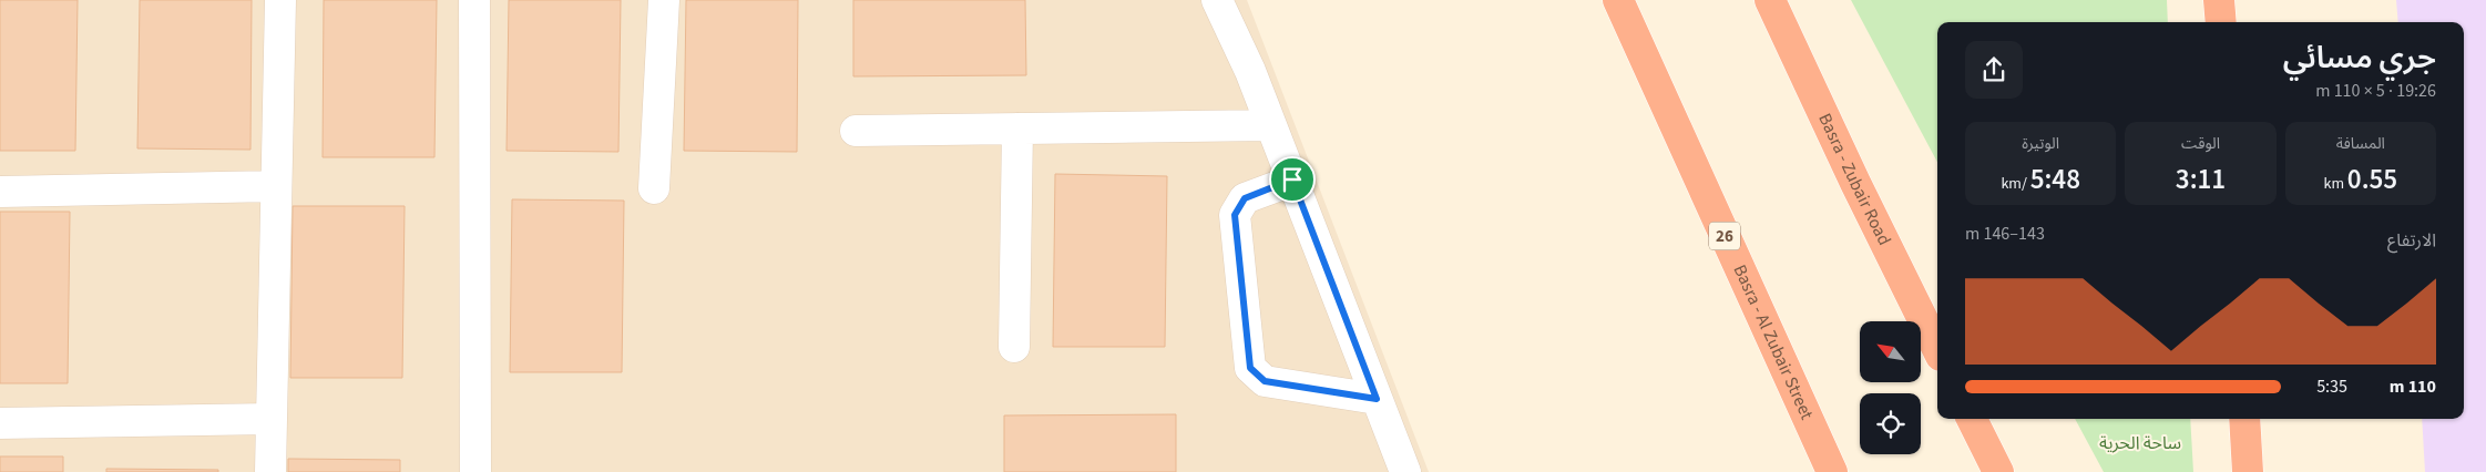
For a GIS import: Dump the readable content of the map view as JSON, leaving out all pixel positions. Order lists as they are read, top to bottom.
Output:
{
  "streets": {
    "highway": ["Basra - Zubair Road", "26", "Basra - Al Zubair Street"]
  },
  "parks": ["ساحة الحرية"],
  "north": "top left",
  "page": {
    "heading": ["جري مسائي", "19:26 · 5 × 110 m"],
    "stats": [
      ["المسافة", "0.55 km"],
      ["الوقت", "3:11"],
      ["الوتيرة", "5:48 /km"]
    ],
    "chart": ["الارتفاع", "143–146 m"],
    "list": [
      {
        "name": "110 m",
        "note": "5:35"
      }
    ]
  }
}
